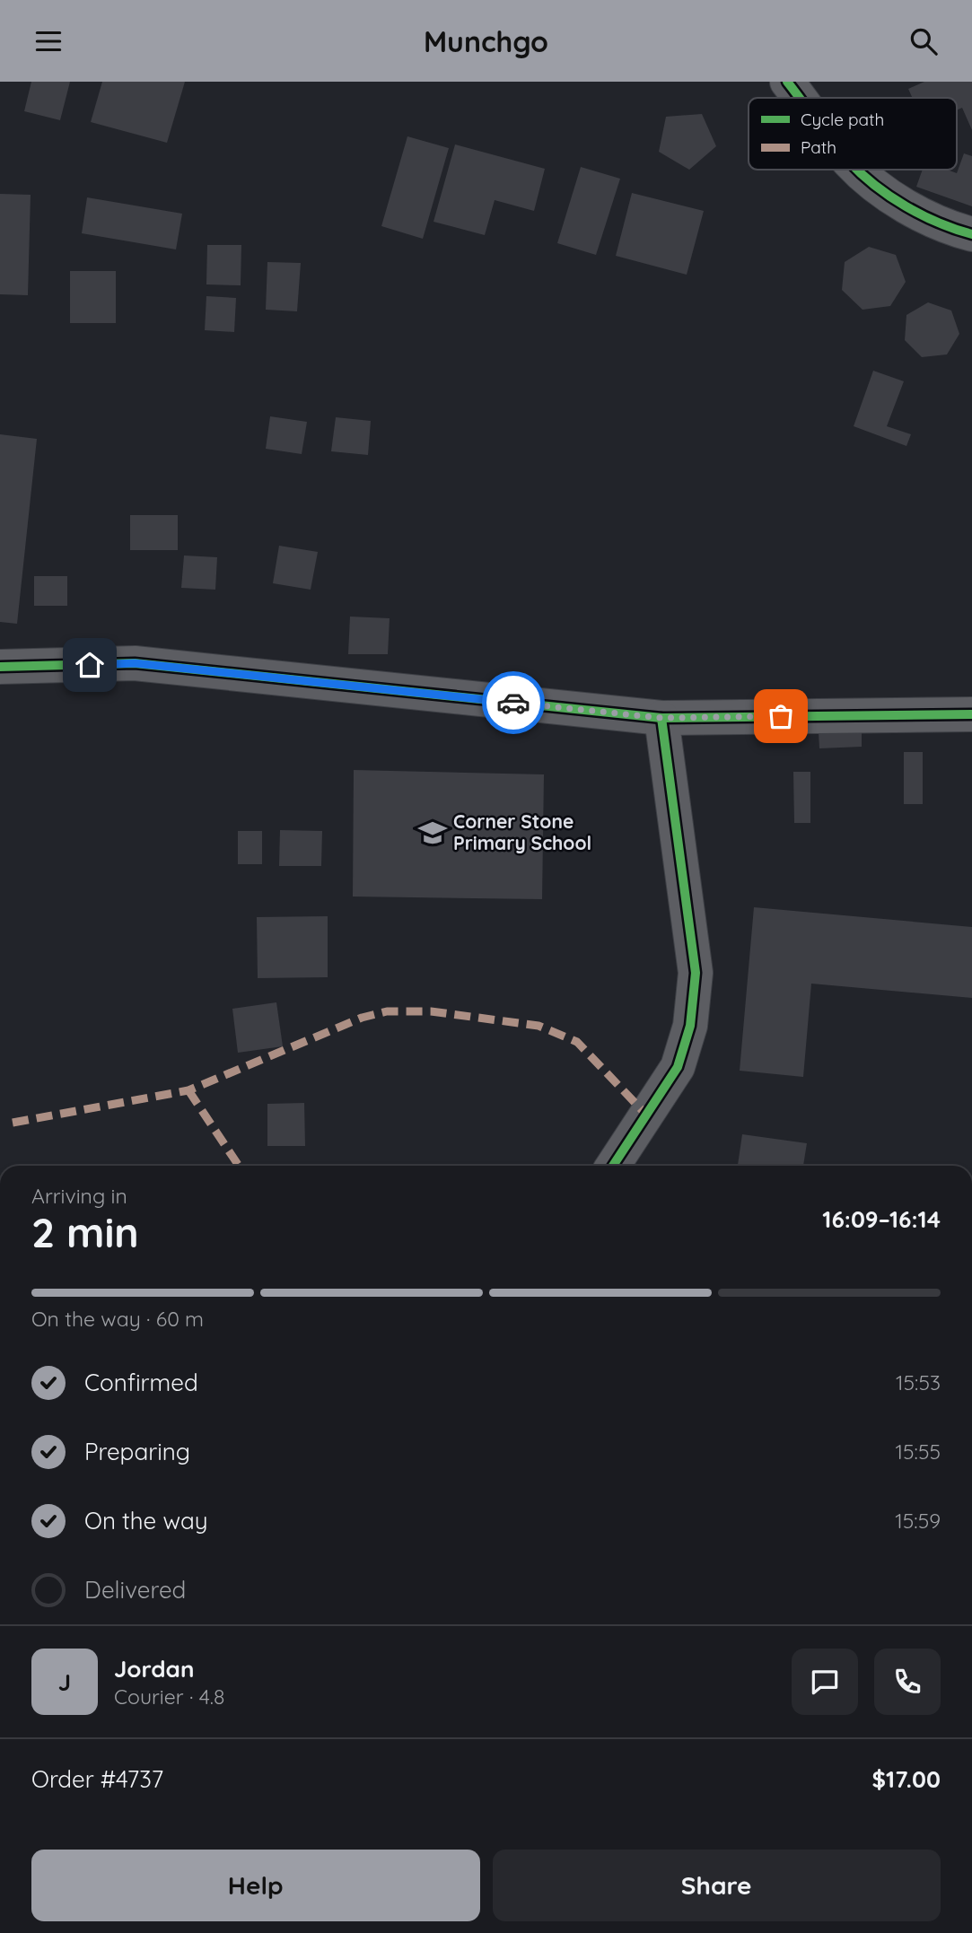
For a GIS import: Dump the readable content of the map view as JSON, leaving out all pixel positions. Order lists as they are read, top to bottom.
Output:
{
  "places": {
    "school or university": ["Corner Stone Primary School"]
  },
  "legend": ["Cycle path", "Path"],
  "page": {
    "header": "Munchgo",
    "heading": ["2 min", "Arriving in", "16:09–16:14"],
    "panel": [
      "Jordan",
      "Courier · 4.8",
      "Order #4737",
      "$17.00"
    ],
    "bar": "On the way · 60 m",
    "list": [
      ["Confirmed", "15:53"],
      ["Preparing", "15:55"],
      ["On the way", "15:59"],
      "Delivered"
    ],
    "round": "J",
    "buttons": ["Help", "Share"]
  }
}
